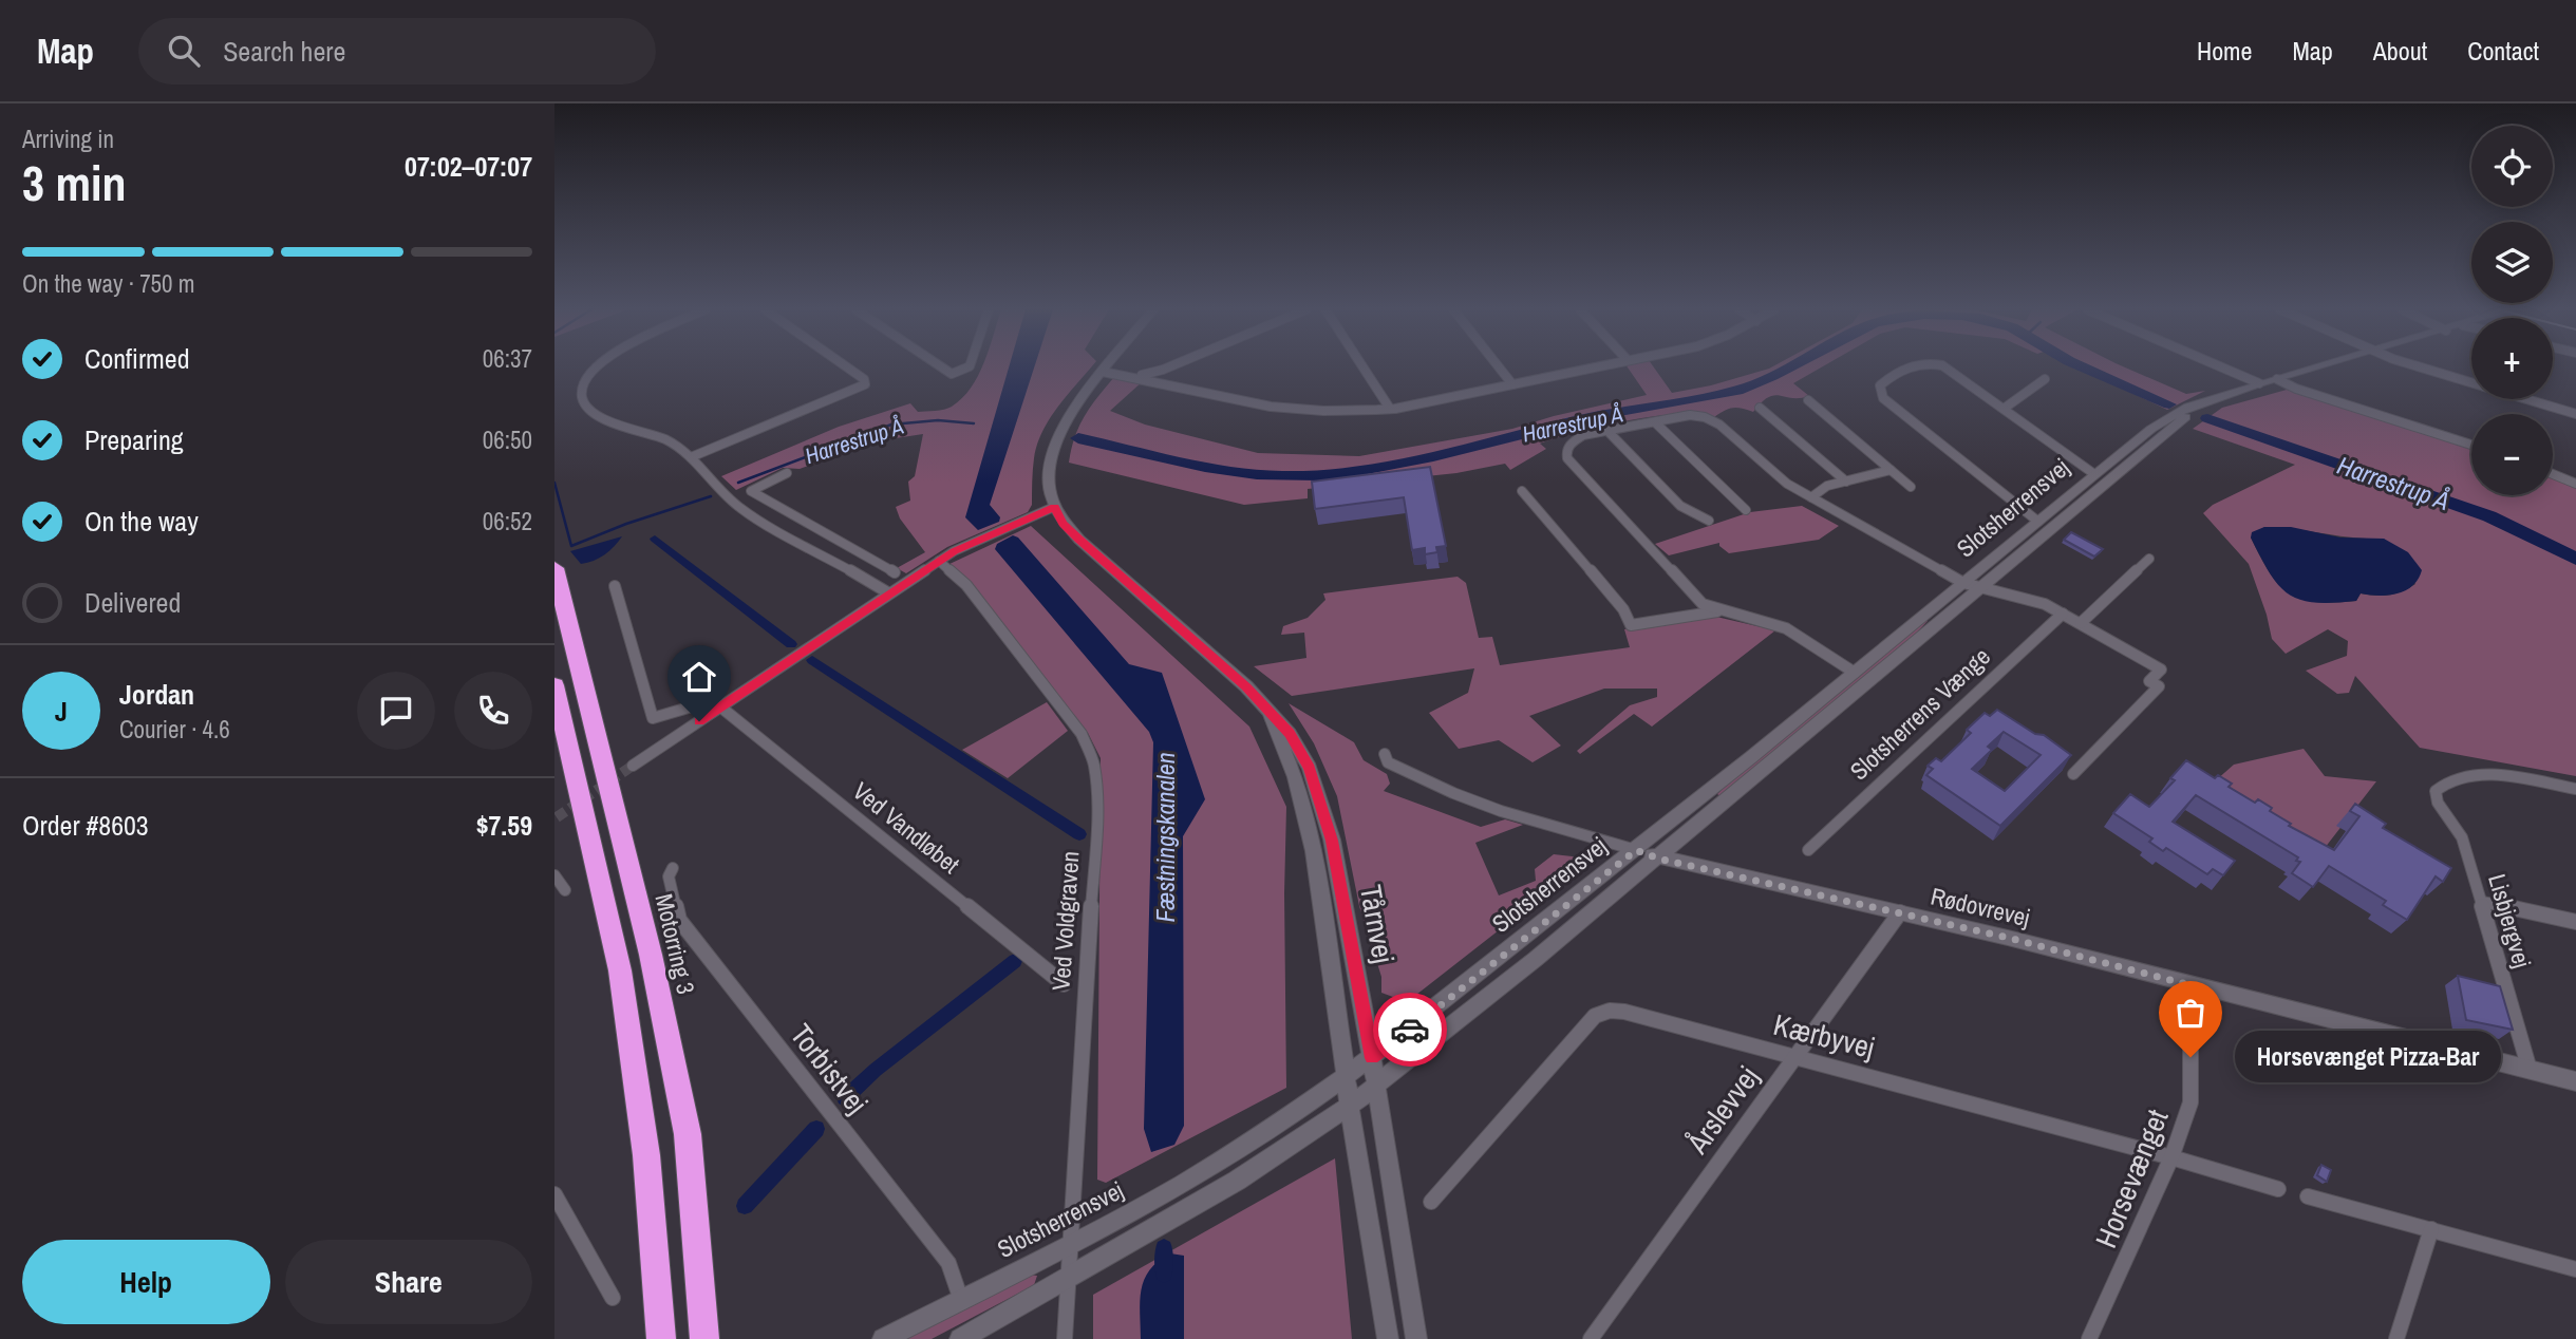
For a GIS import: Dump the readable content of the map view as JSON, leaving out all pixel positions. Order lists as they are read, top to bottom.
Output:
{
  "streets": {
    "highway": ["Motorring 3"],
    "street": [
      "Slotsherrensvej",
      "Slotsherrens Vænge",
      "Ved Vandløbet",
      "Rødovrevej",
      "Ved Voldgraven",
      "Lisbjergvej",
      "Tårnvej",
      "Kærbyvej",
      "Torbistvej",
      "Årslevvej",
      "Horsevænget"
    ]
  },
  "crossings": [
    ["Slotsherrensvej", "Rødovrevej"],
    ["Slotsherrensvej", "Ved Voldgraven"],
    ["Slotsherrensvej", "Tårnvej"],
    ["Slotsherrensvej", "Torbistvej"],
    ["Rødovrevej", "Lisbjergvej"],
    ["Rødovrevej", "Årslevvej"],
    ["Rødovrevej", "Horsevænget"],
    ["Kærbyvej", "Årslevvej"],
    ["Kærbyvej", "Horsevænget"]
  ],
  "water": ["Harrestrup Å", "Fæstningskanalen"],
  "places": ["Horsevænget Pizza-Bar"],
  "page": {
    "header": "Map",
    "search": "Search here",
    "nav": [
      "Home",
      "Map",
      "About",
      "Contact"
    ],
    "heading": ["3 min", "Arriving in", "07:02–07:07"],
    "panel": [
      "Jordan",
      "Courier · 4.6",
      "Order #8603",
      "$7.59"
    ],
    "map_buttons": ["+", "−"],
    "bar": "On the way · 750 m",
    "list": [
      ["Confirmed", "06:37"],
      ["Preparing", "06:50"],
      ["On the way", "06:52"],
      "Delivered"
    ],
    "round": "J",
    "bubble": "Horsevænget Pizza-Bar",
    "buttons": ["Help", "Share"]
  }
}
